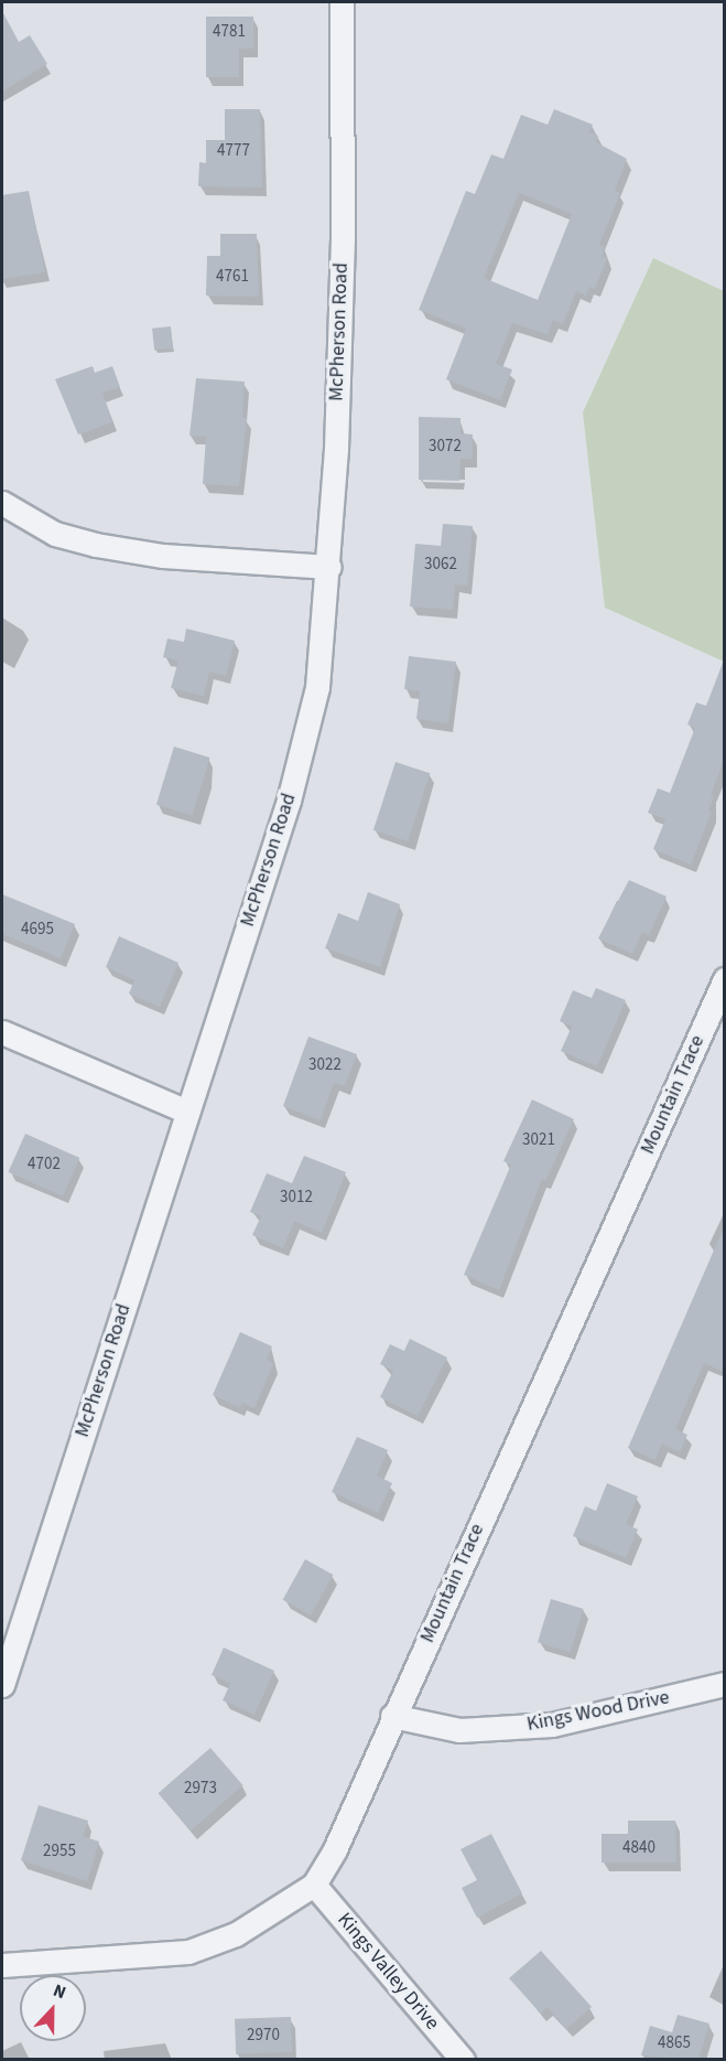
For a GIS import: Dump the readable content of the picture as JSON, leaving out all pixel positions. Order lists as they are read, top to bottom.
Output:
{
  "streets": {
    "street": [
      "McPherson Road",
      "Mountain Trace",
      "Kings Wood Drive",
      "Kings Valley Drive"
    ]
  },
  "crossings": [
    ["Mountain Trace", "Kings Wood Drive"],
    ["Mountain Trace", "Kings Valley Drive"]
  ],
  "house_numbers": [
    "4781",
    "4777",
    "4761",
    "3072",
    "3062",
    "4695",
    "3022",
    "3021",
    "4702",
    "3012",
    "2973",
    "4840",
    "2955",
    "2970",
    "4865"
  ],
  "north": "top"
}
